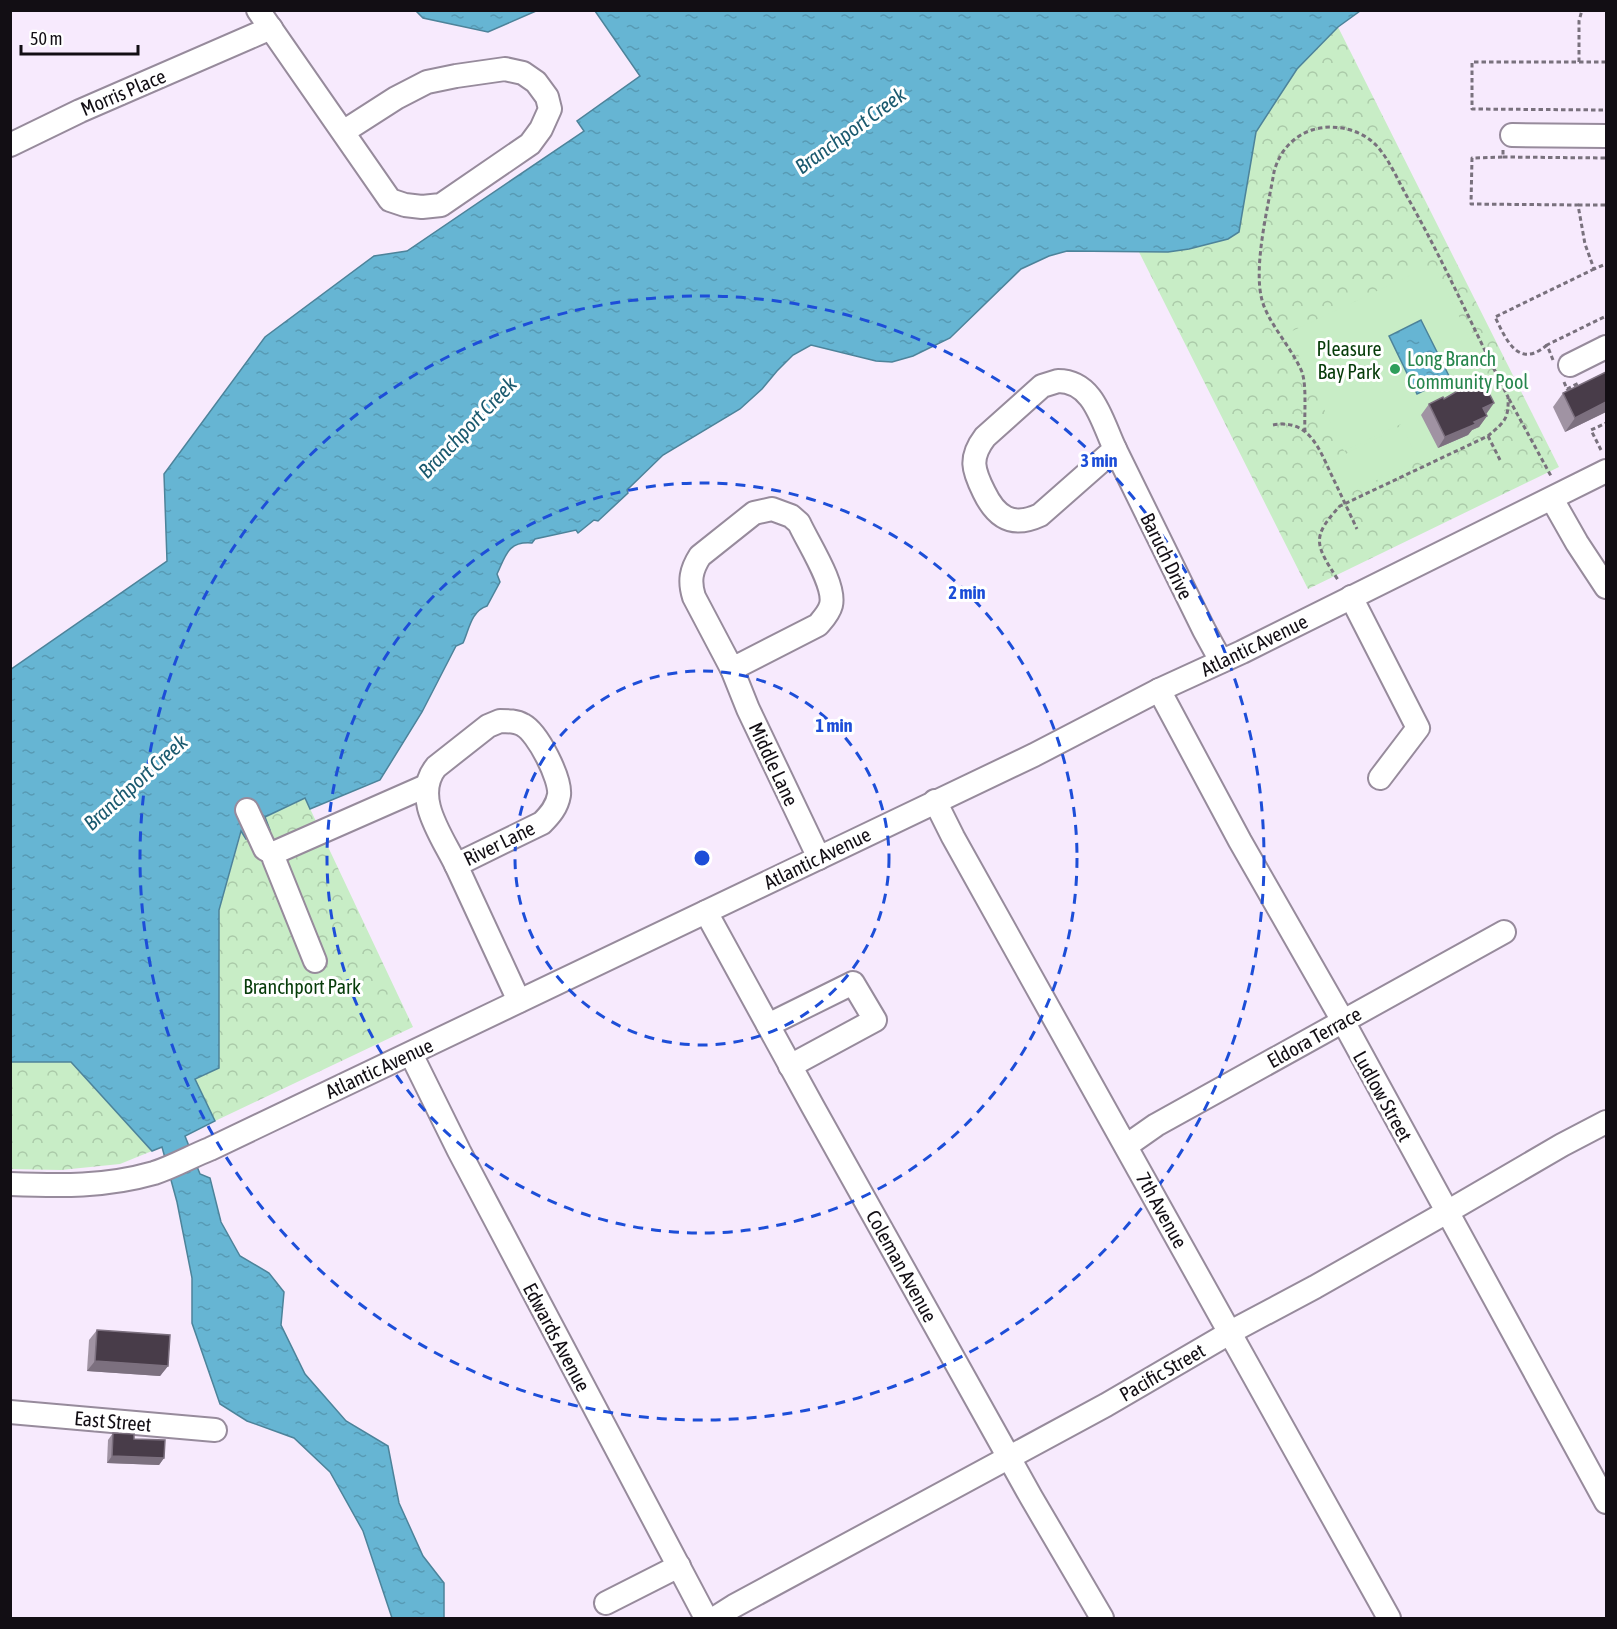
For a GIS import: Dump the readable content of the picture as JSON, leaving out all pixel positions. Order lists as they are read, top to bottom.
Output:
{
  "streets": {
    "street": [
      "Morris Place",
      "Baruch Drive",
      "Atlantic Avenue",
      "Middle Lane",
      "River Lane",
      "Eldora Terrace",
      "Ludlow Street",
      "7th Avenue",
      "Coleman Avenue",
      "Edwards Avenue",
      "Pacific Street",
      "East Street"
    ]
  },
  "crossings": [
    ["Baruch Drive", "Atlantic Avenue"],
    ["Atlantic Avenue", "Middle Lane"],
    ["Atlantic Avenue", "River Lane"],
    ["Atlantic Avenue", "Ludlow Street"],
    ["Atlantic Avenue", "7th Avenue"],
    ["Atlantic Avenue", "Coleman Avenue"],
    ["Atlantic Avenue", "Edwards Avenue"],
    ["Eldora Terrace", "Ludlow Street"],
    ["Eldora Terrace", "7th Avenue"],
    ["Ludlow Street", "Pacific Street"],
    ["7th Avenue", "Pacific Street"],
    ["Coleman Avenue", "Pacific Street"]
  ],
  "water": ["Branchport Creek"],
  "parks": ["Pleasure Bay Park", "Branchport Park"],
  "places": ["Long Branch Community Pool"],
  "scale_bar": "50 m",
  "rings": ["3 min", "2 min", "1 min"]
}
